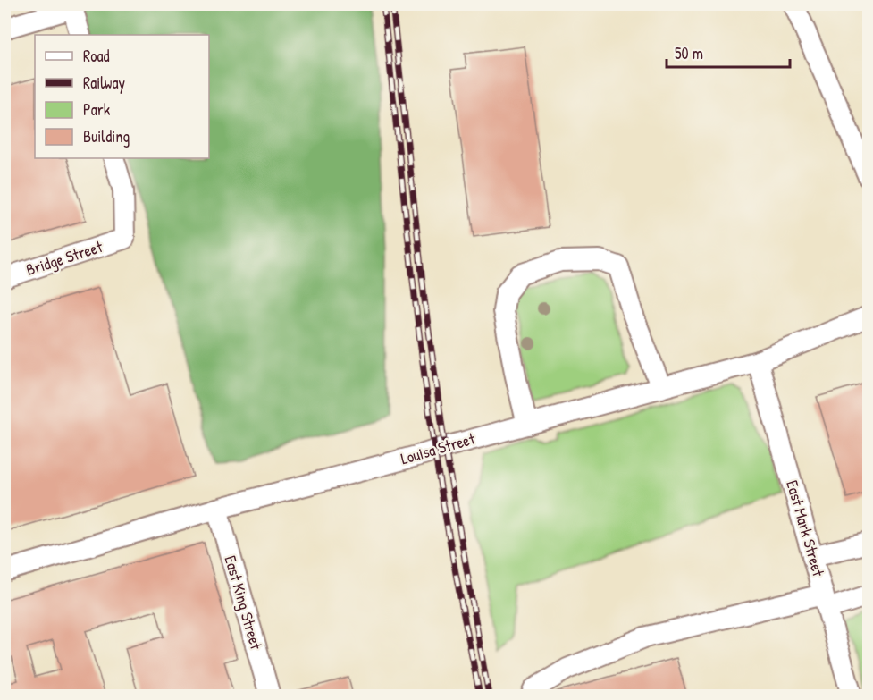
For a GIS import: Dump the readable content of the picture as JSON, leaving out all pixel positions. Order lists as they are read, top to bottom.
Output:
{
  "streets": {
    "street": [
      "Bridge Street",
      "Louisa Street",
      "East Mark Street",
      "East King Street"
    ]
  },
  "crossings": [
    ["Louisa Street", "East Mark Street"],
    ["Louisa Street", "East King Street"]
  ],
  "legend": [
    "Road",
    "Railway",
    "Park",
    "Building"
  ],
  "scale_bar": "50 m"
}
